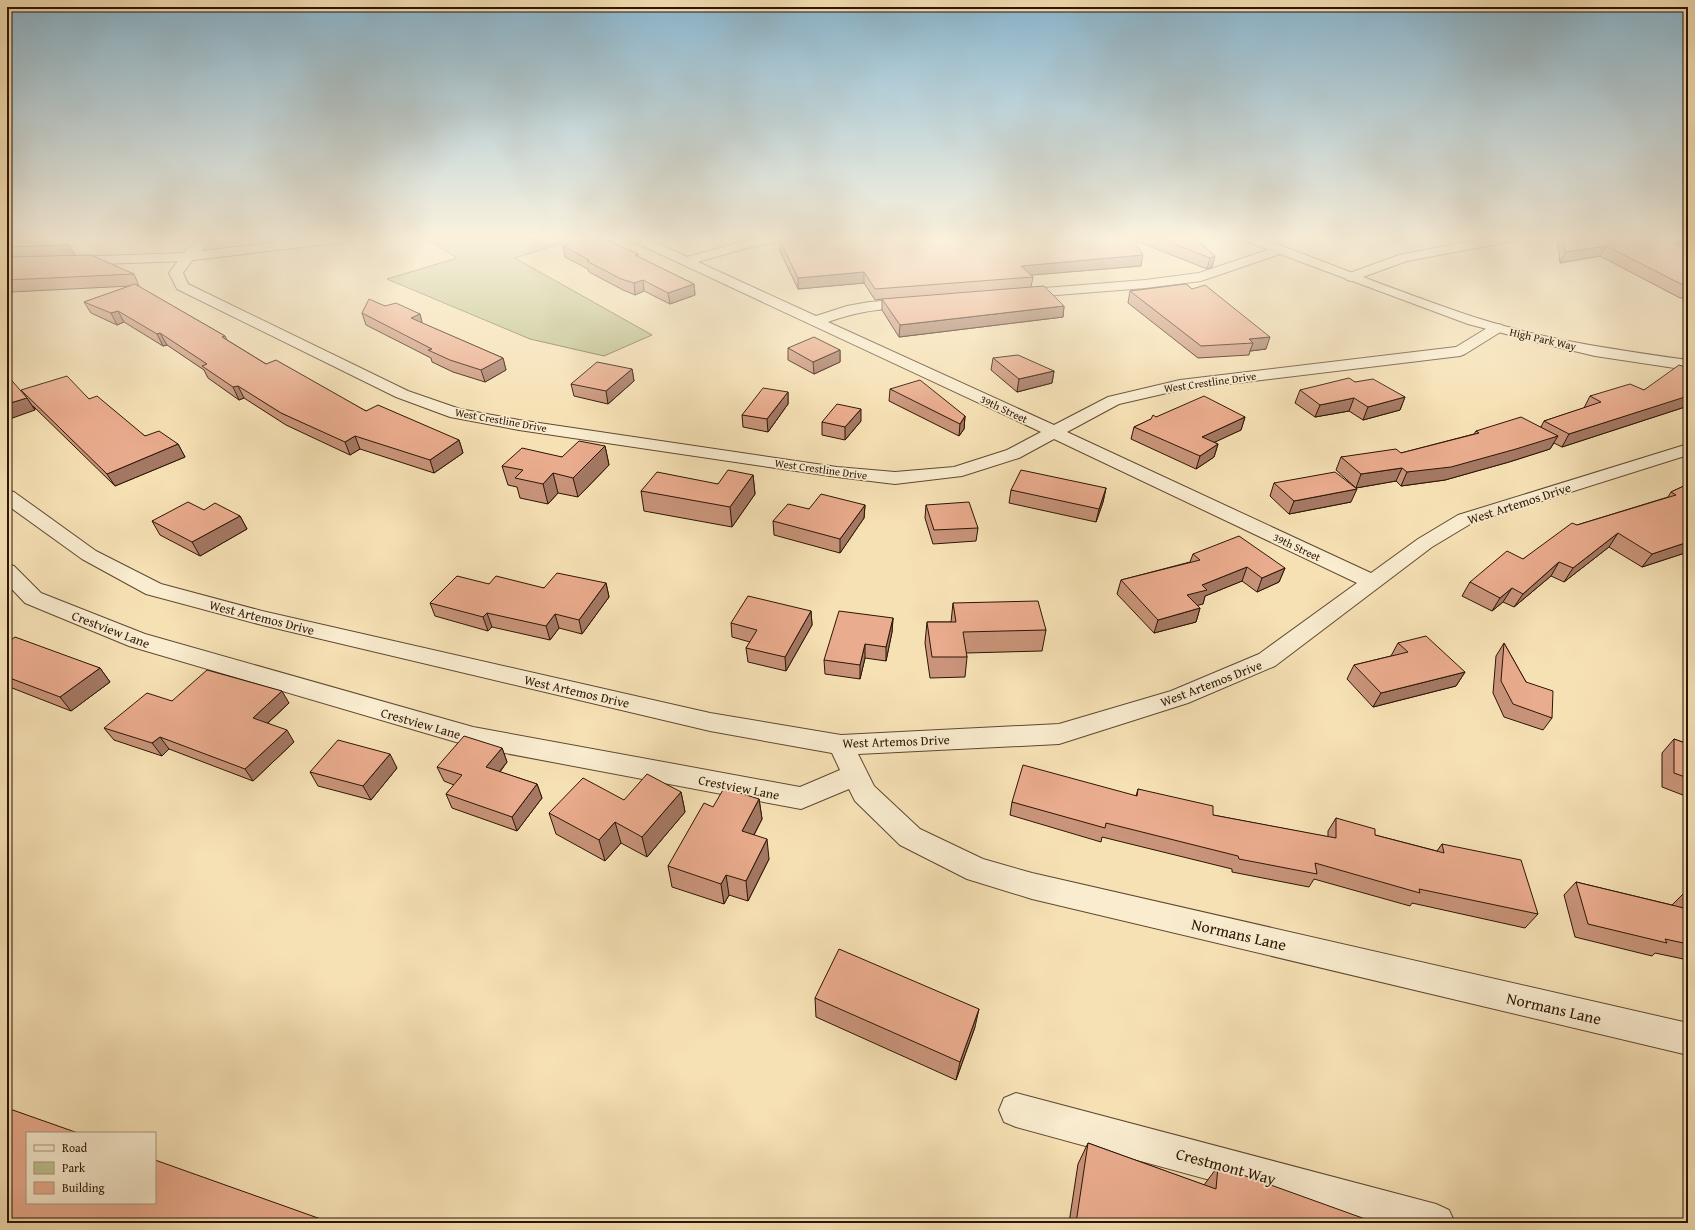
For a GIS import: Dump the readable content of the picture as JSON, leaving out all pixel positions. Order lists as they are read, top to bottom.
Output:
{
  "streets": {
    "street": [
      "High Park Way",
      "West Crestline Drive",
      "39th Street",
      "West Artemos Drive",
      "Crestview Lane",
      "Normans Lane",
      "Crestmont Way"
    ]
  },
  "crossings": [
    ["High Park Way", "West Crestline Drive"],
    ["West Crestline Drive", "39th Street"],
    ["39th Street", "West Artemos Drive"],
    ["West Artemos Drive", "Normans Lane"],
    ["Crestview Lane", "Normans Lane"]
  ],
  "legend": ["Road", "Park", "Building"]
}
